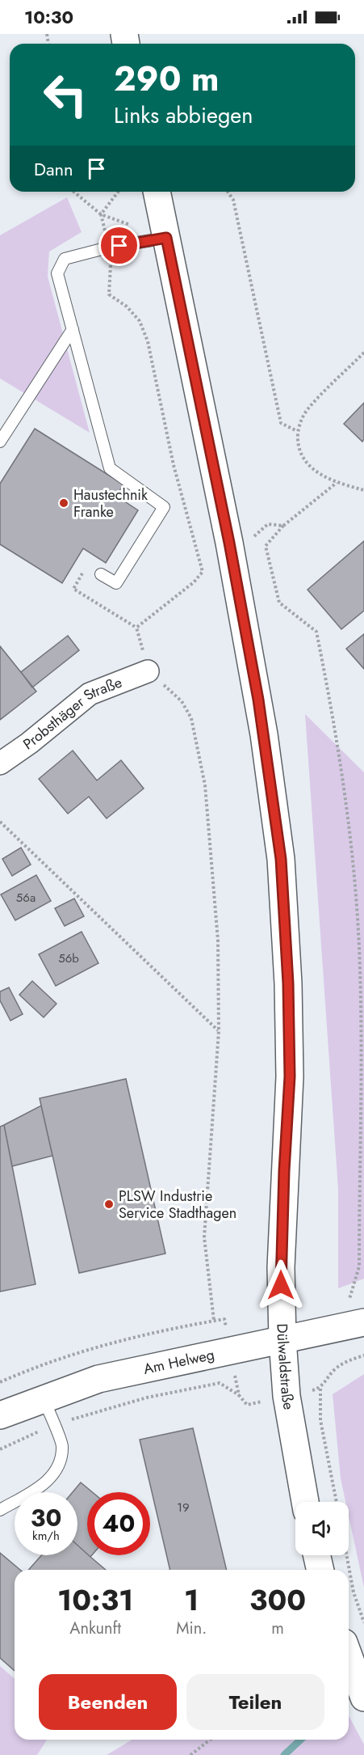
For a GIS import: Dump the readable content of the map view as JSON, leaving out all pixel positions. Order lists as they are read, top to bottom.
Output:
{
  "streets": {
    "street": ["Probsthäger Straße", "Am Helweg", "Dülwaldstraße"]
  },
  "crossings": [
    ["Am Helweg", "Dülwaldstraße"]
  ],
  "places": ["Haustechnik Franke", "PLSW Industrie Service Stadthagen"],
  "house_numbers": ["56a", "56b", "19"],
  "page": {
    "status": "10:30",
    "turn": ["290 m", "Links abbiegen"],
    "then": "Dann",
    "speed": "30 km/h",
    "limit": "40",
    "eta": [
      "10:31",
      "Ankunft",
      "1",
      "Min.",
      "300",
      "m"
    ],
    "buttons": ["Beenden", "Teilen"]
  }
}
